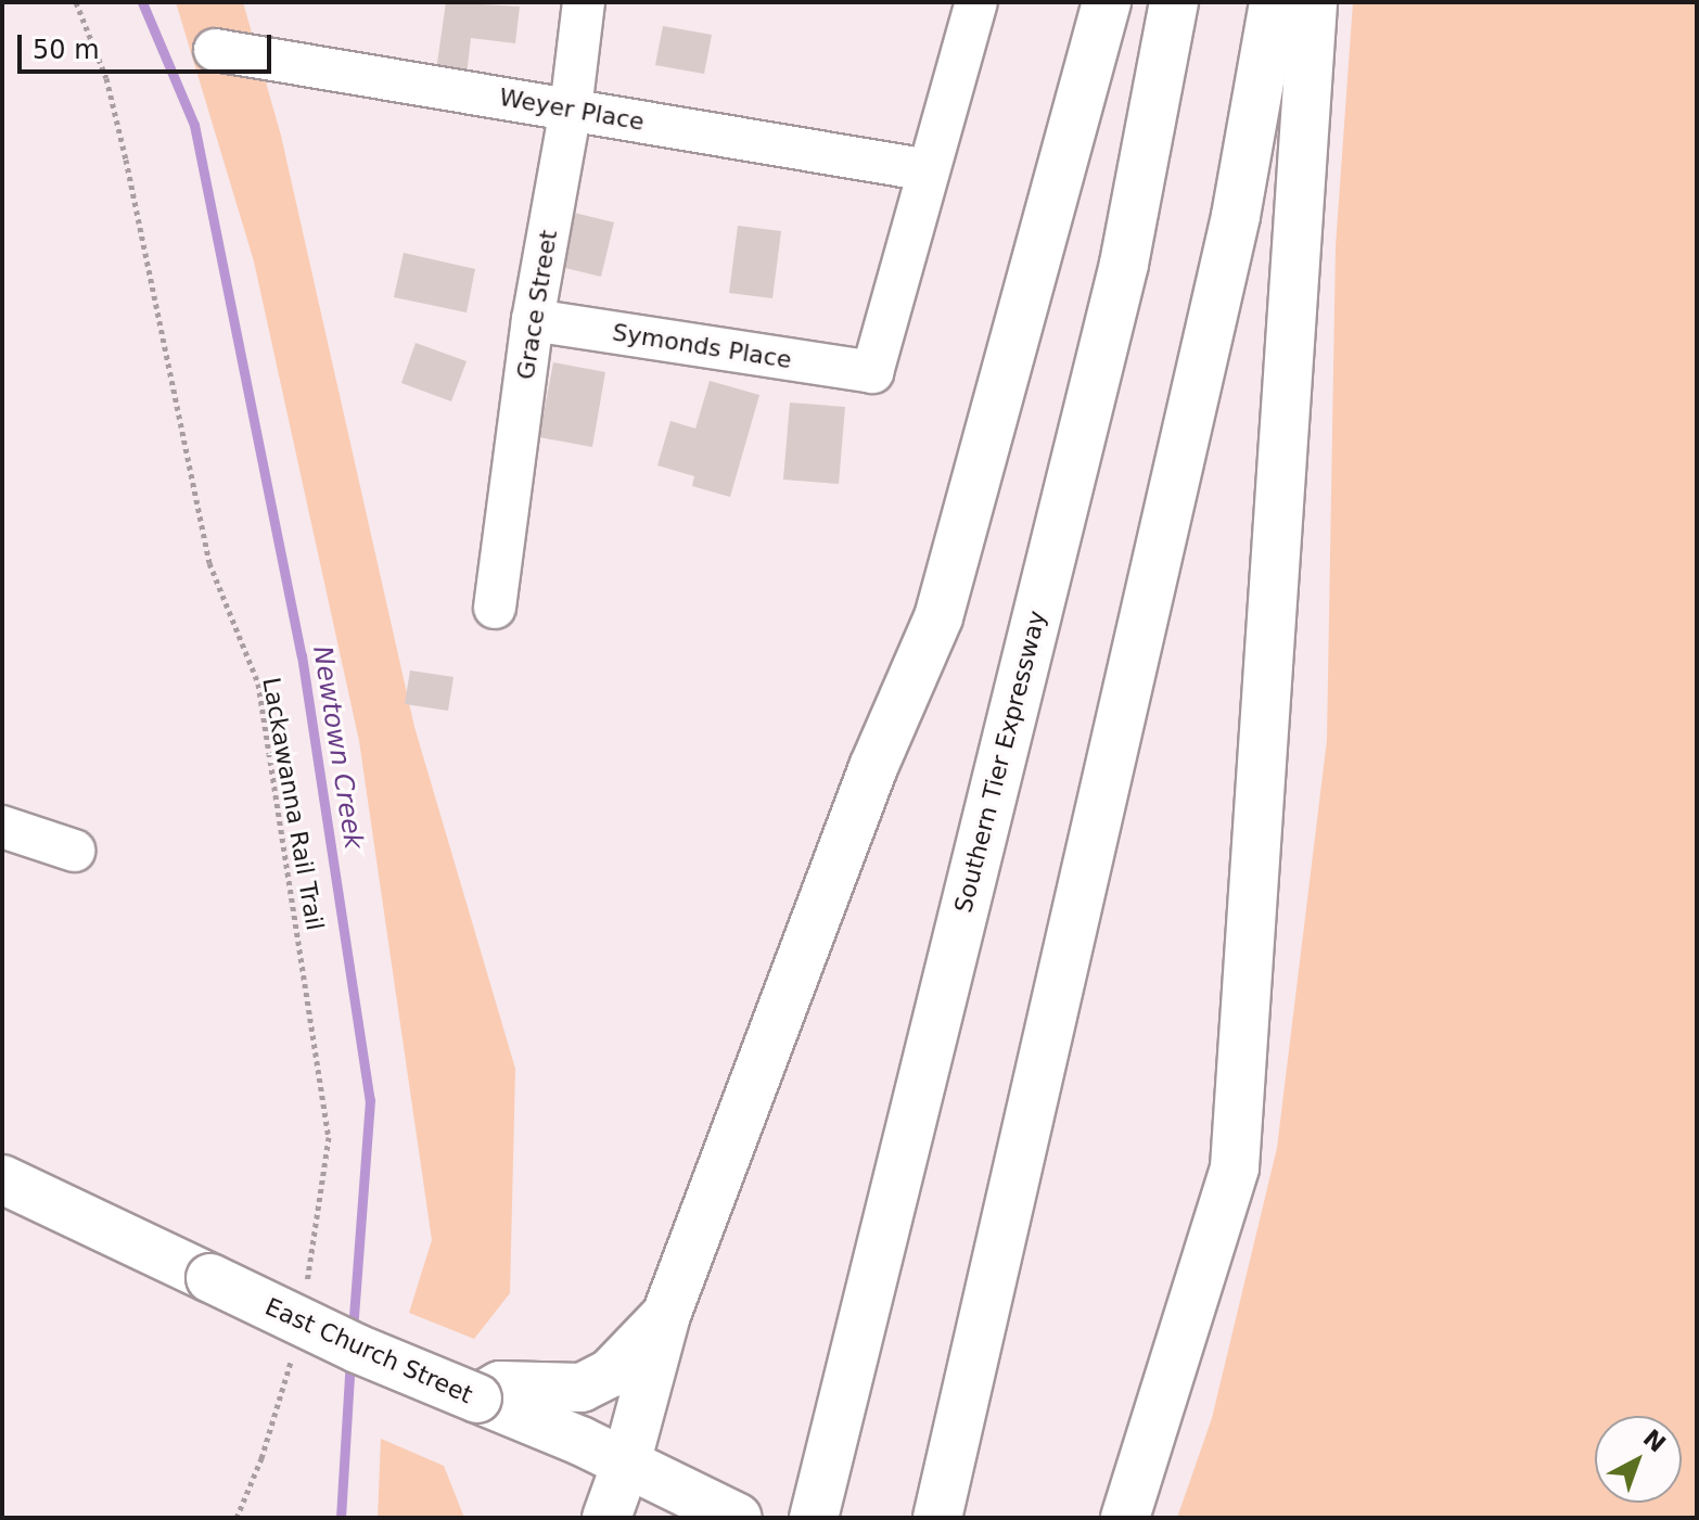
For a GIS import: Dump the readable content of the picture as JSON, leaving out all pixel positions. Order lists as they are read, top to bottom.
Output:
{
  "streets": {
    "main road": ["Southern Tier Expressway", "East Church Street"],
    "street": ["Weyer Place", "Grace Street", "Symonds Place"],
    "path": ["Lackawanna Rail Trail"]
  },
  "crossings": [
    ["Weyer Place", "Grace Street"],
    ["Weyer Place", "Symonds Place"],
    ["Grace Street", "Symonds Place"]
  ],
  "water": ["Newtown Creek"],
  "scale_bar": "50 m",
  "north": "top right"
}
